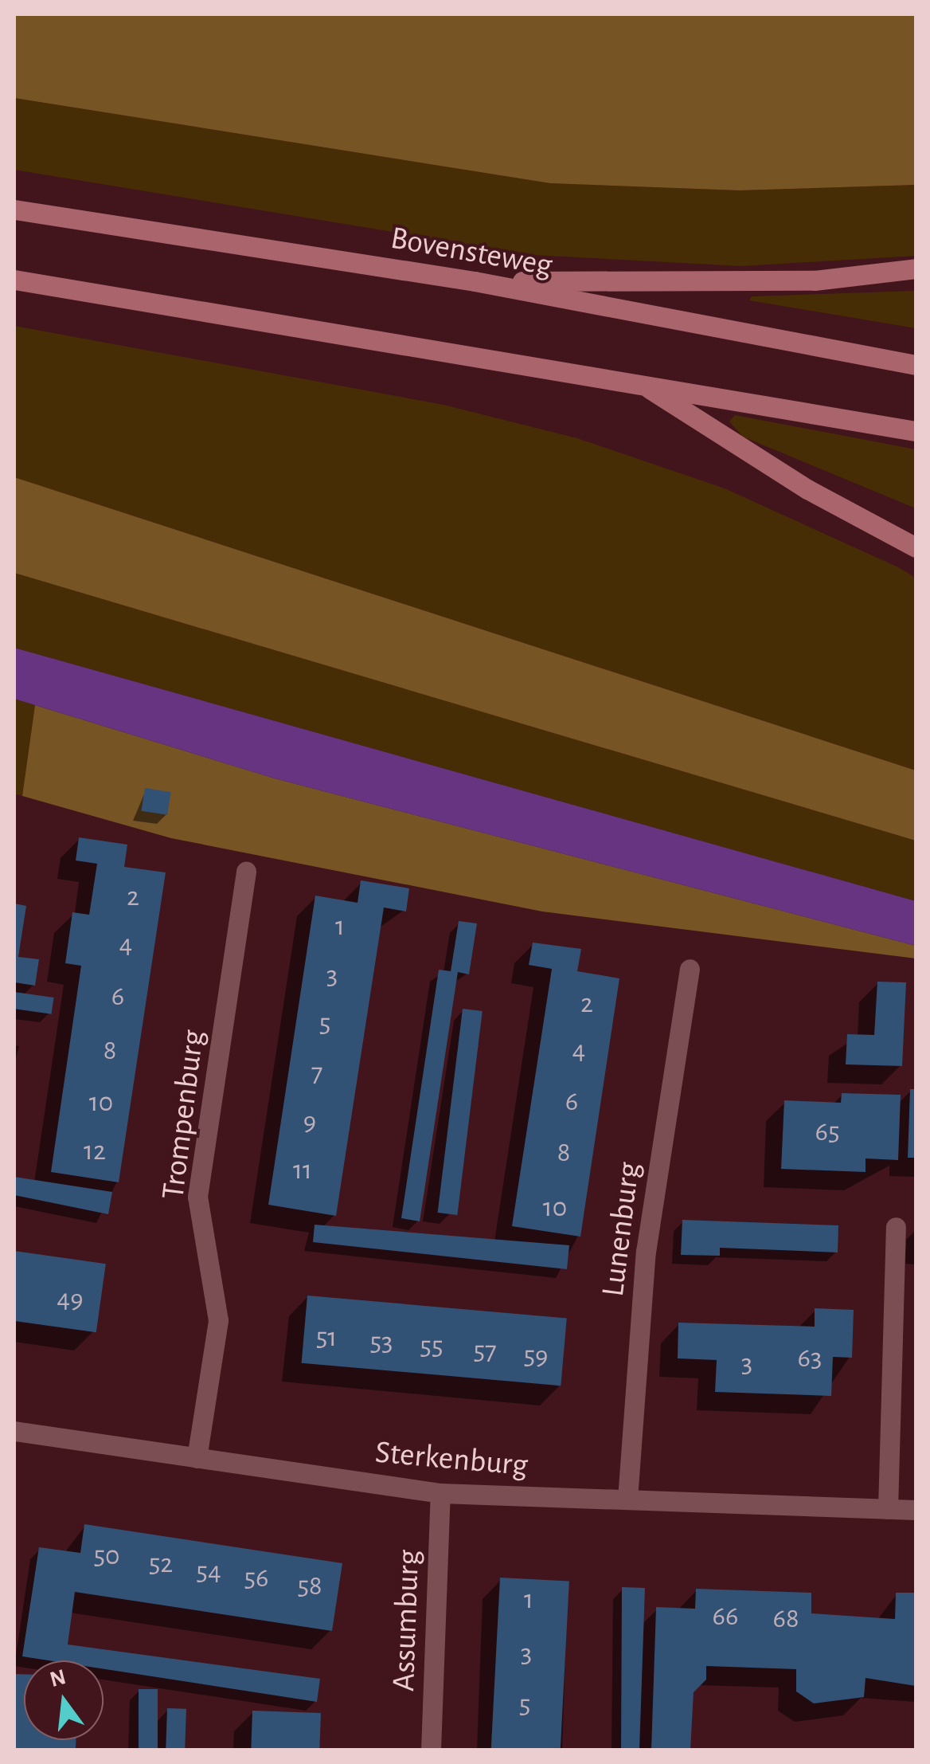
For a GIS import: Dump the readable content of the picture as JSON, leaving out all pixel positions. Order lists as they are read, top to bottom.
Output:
{
  "streets": {
    "main road": ["Bovensteweg"],
    "street": [
      "Trompenburg",
      "Lunenburg",
      "Sterkenburg",
      "Assumburg"
    ]
  },
  "crossings": [
    ["Trompenburg", "Sterkenburg"],
    ["Lunenburg", "Sterkenburg"],
    ["Sterkenburg", "Assumburg"]
  ],
  "house_numbers": [
    "2",
    "1",
    "4",
    "3",
    "6",
    "2",
    "5",
    "8",
    "4",
    "7",
    "6",
    "10",
    "9",
    "65",
    "12",
    "8",
    "11",
    "10",
    "49",
    "51",
    "53",
    "55",
    "57",
    "59",
    "63",
    "3",
    "50",
    "52",
    "54",
    "56",
    "58",
    "1",
    "66",
    "68",
    "3",
    "5"
  ],
  "north": "top"
}
